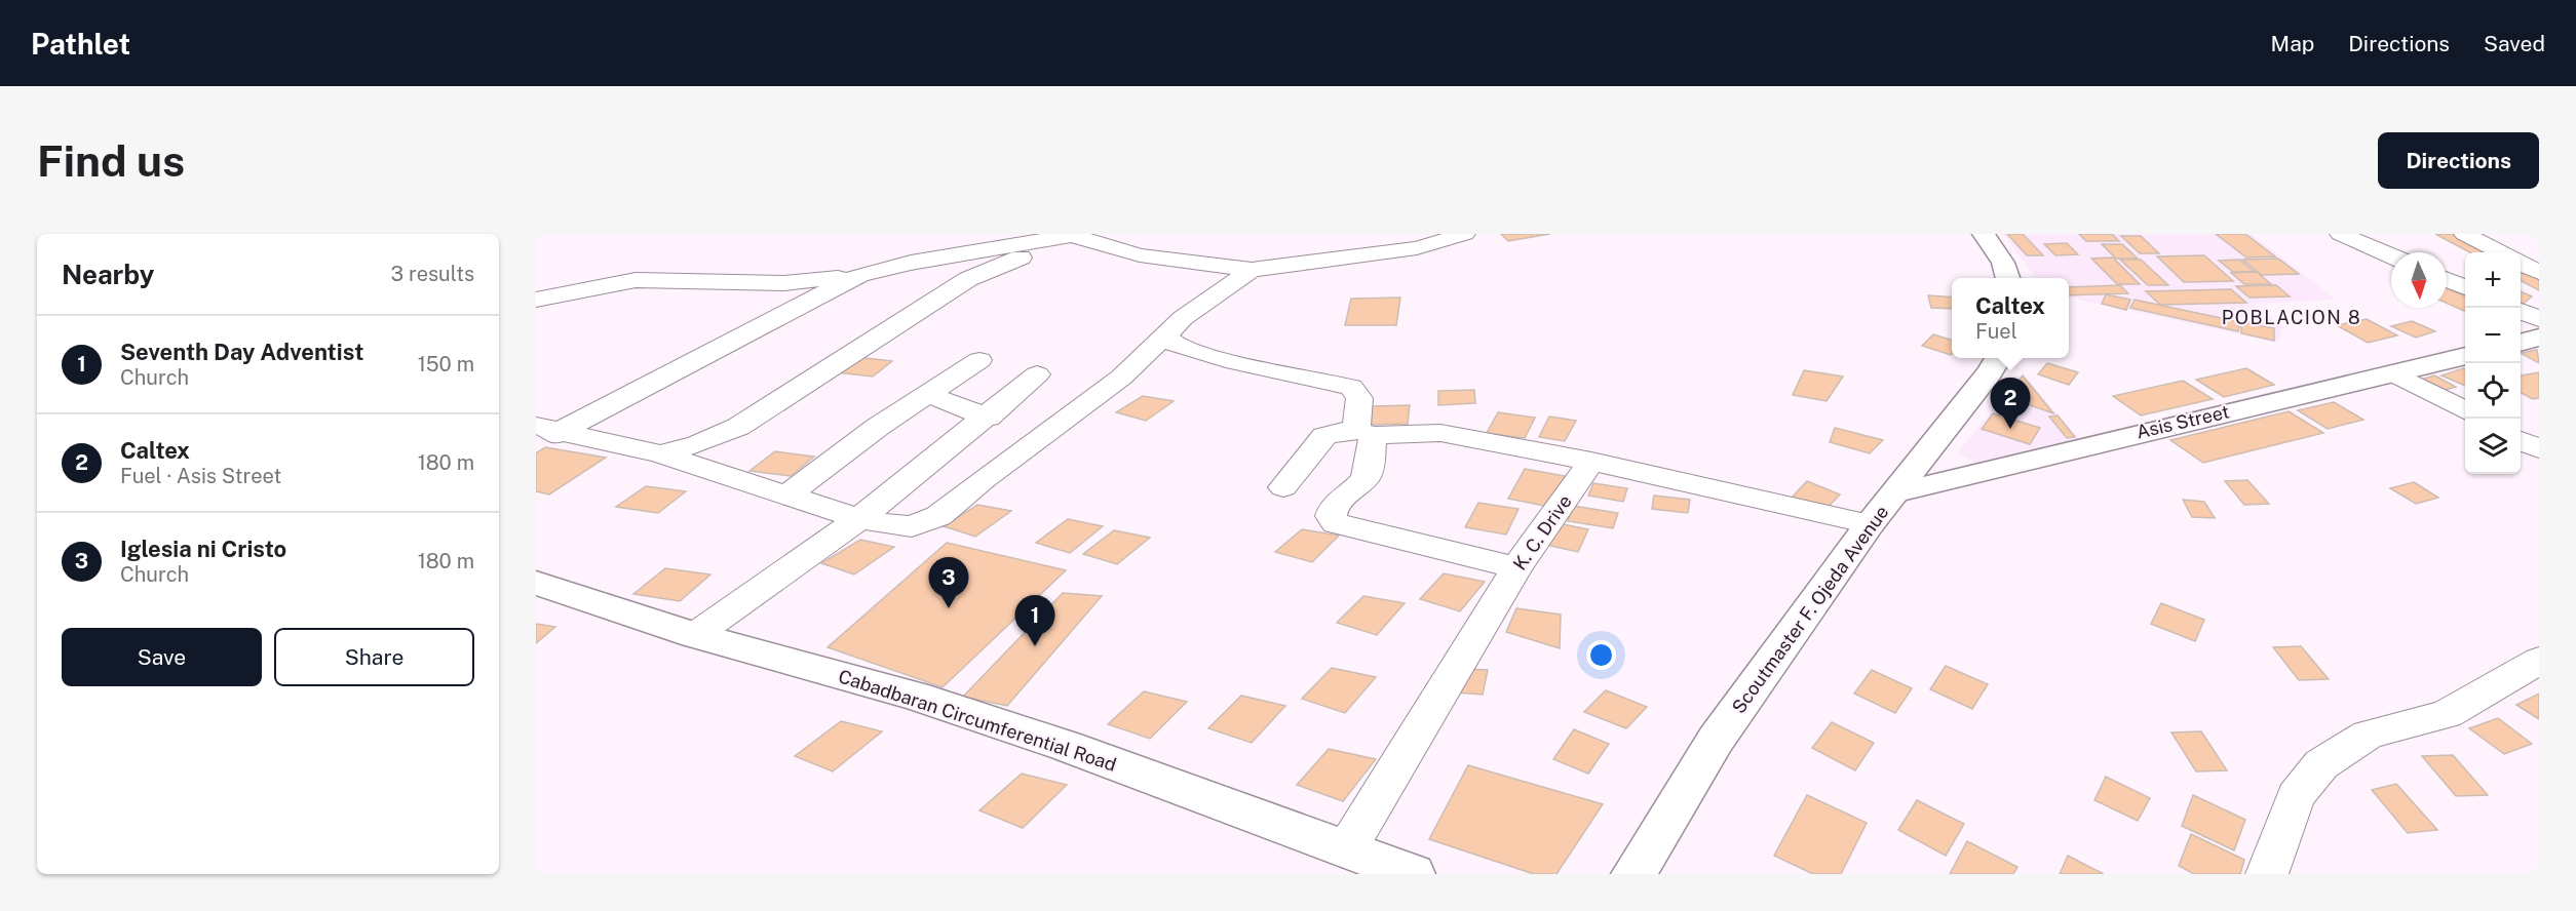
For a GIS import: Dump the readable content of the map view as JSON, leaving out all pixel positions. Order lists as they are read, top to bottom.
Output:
{
  "streets": {
    "main road": ["Asis Street", "Scoutmaster F. Ojeda Avenue", "Cabadbaran Circumferential Road"],
    "street": ["K. C. Drive"]
  },
  "crossings": [
    ["Asis Street", "Scoutmaster F. Ojeda Avenue"],
    ["K. C. Drive", "Cabadbaran Circumferential Road"]
  ],
  "districts": ["POBLACION 8"],
  "north": "bottom",
  "page": {
    "header": "Pathlet",
    "nav": ["Map", "Directions", "Saved"],
    "buttons": [
      "Directions",
      ["Save", "Share"]
    ],
    "title": "Find us",
    "heading": ["Nearby", "3 results"],
    "map_buttons": ["+", "−"],
    "popup": ["Caltex", "Fuel"],
    "list": [
      {
        "mark": "1",
        "name": "Seventh Day Adventist",
        "note": "Church",
        "value": "150 m"
      },
      {
        "mark": "2",
        "name": "Caltex",
        "note": "Fuel · Asis Street",
        "value": "180 m"
      },
      {
        "mark": "3",
        "name": "Iglesia ni Cristo",
        "note": "Church",
        "value": "180 m"
      }
    ],
    "pins": ["2", "3", "1"]
  }
}
